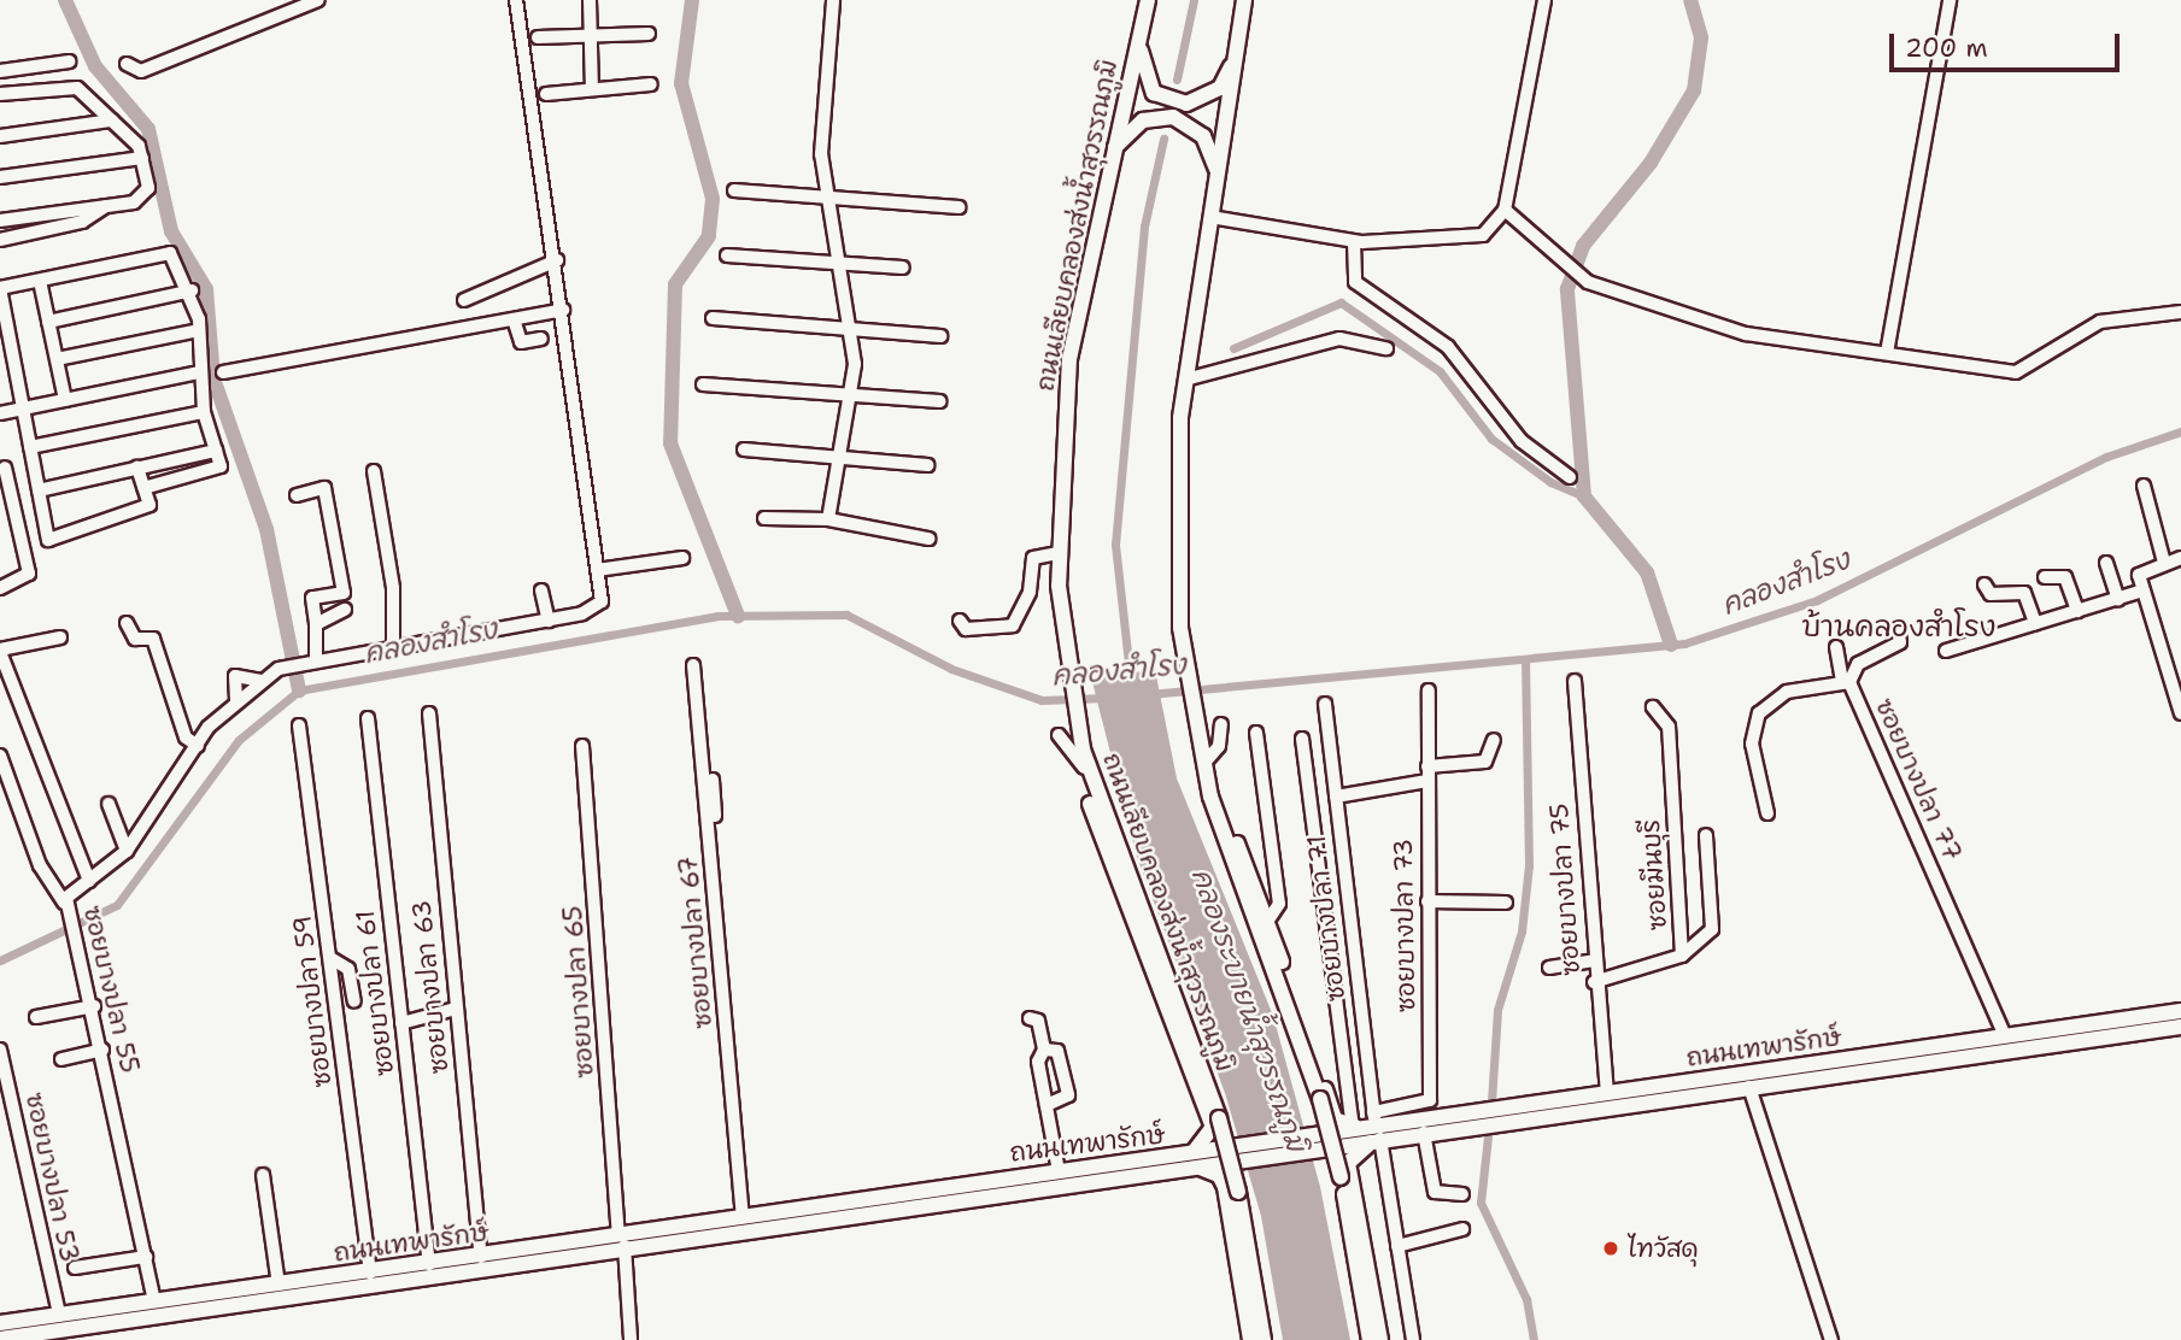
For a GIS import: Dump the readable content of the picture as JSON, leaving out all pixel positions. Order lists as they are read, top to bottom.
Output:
{
  "streets": {
    "main road": ["ถนนเลียบคลองส่งน้ำสุวรรณภูมิ", "ถนนเทพารักษ์"],
    "street": [
      "ซอยบางปลา 77",
      "ซอยมีนบุรี",
      "ซอยบางปลา 75",
      "ซอยบางปลา 71",
      "ซอยบางปลา 73",
      "ซอยบางปลา 67",
      "ซอยบางปลา 63",
      "ซอยบางปลา 55",
      "ซอยบางปลา 65",
      "ซอยบางปลา 61",
      "ซอยบางปลา 59",
      "ซอยบางปลา 53"
    ]
  },
  "crossings": [
    ["ซอยบางปลา 77", "ถนนเทพารักษ์"],
    ["ซอยมีนบุรี", "ซอยบางปลา 75"],
    ["ซอยบางปลา 75", "ถนนเทพารักษ์"],
    ["ซอยบางปลา 71", "ซอยบางปลา 73"],
    ["ซอยบางปลา 71", "ถนนเทพารักษ์"],
    ["ซอยบางปลา 73", "ถนนเทพารักษ์"],
    ["ซอยบางปลา 67", "ถนนเทพารักษ์"],
    ["ซอยบางปลา 63", "ถนนเทพารักษ์"],
    ["ซอยบางปลา 55", "ถนนเทพารักษ์"],
    ["ซอยบางปลา 65", "ถนนเทพารักษ์"],
    ["ซอยบางปลา 61", "ถนนเทพารักษ์"],
    ["ซอยบางปลา 59", "ถนนเทพารักษ์"],
    ["ถนนเทพารักษ์", "ซอยบางปลา 53"]
  ],
  "districts": ["บ้านคลองสำโรง"],
  "water": ["คลองสำโรง", "คลองระบายน้ำสุวรรณภูมิ"],
  "places": ["ไทวัสดุ"],
  "scale_bar": "200 m"
}
